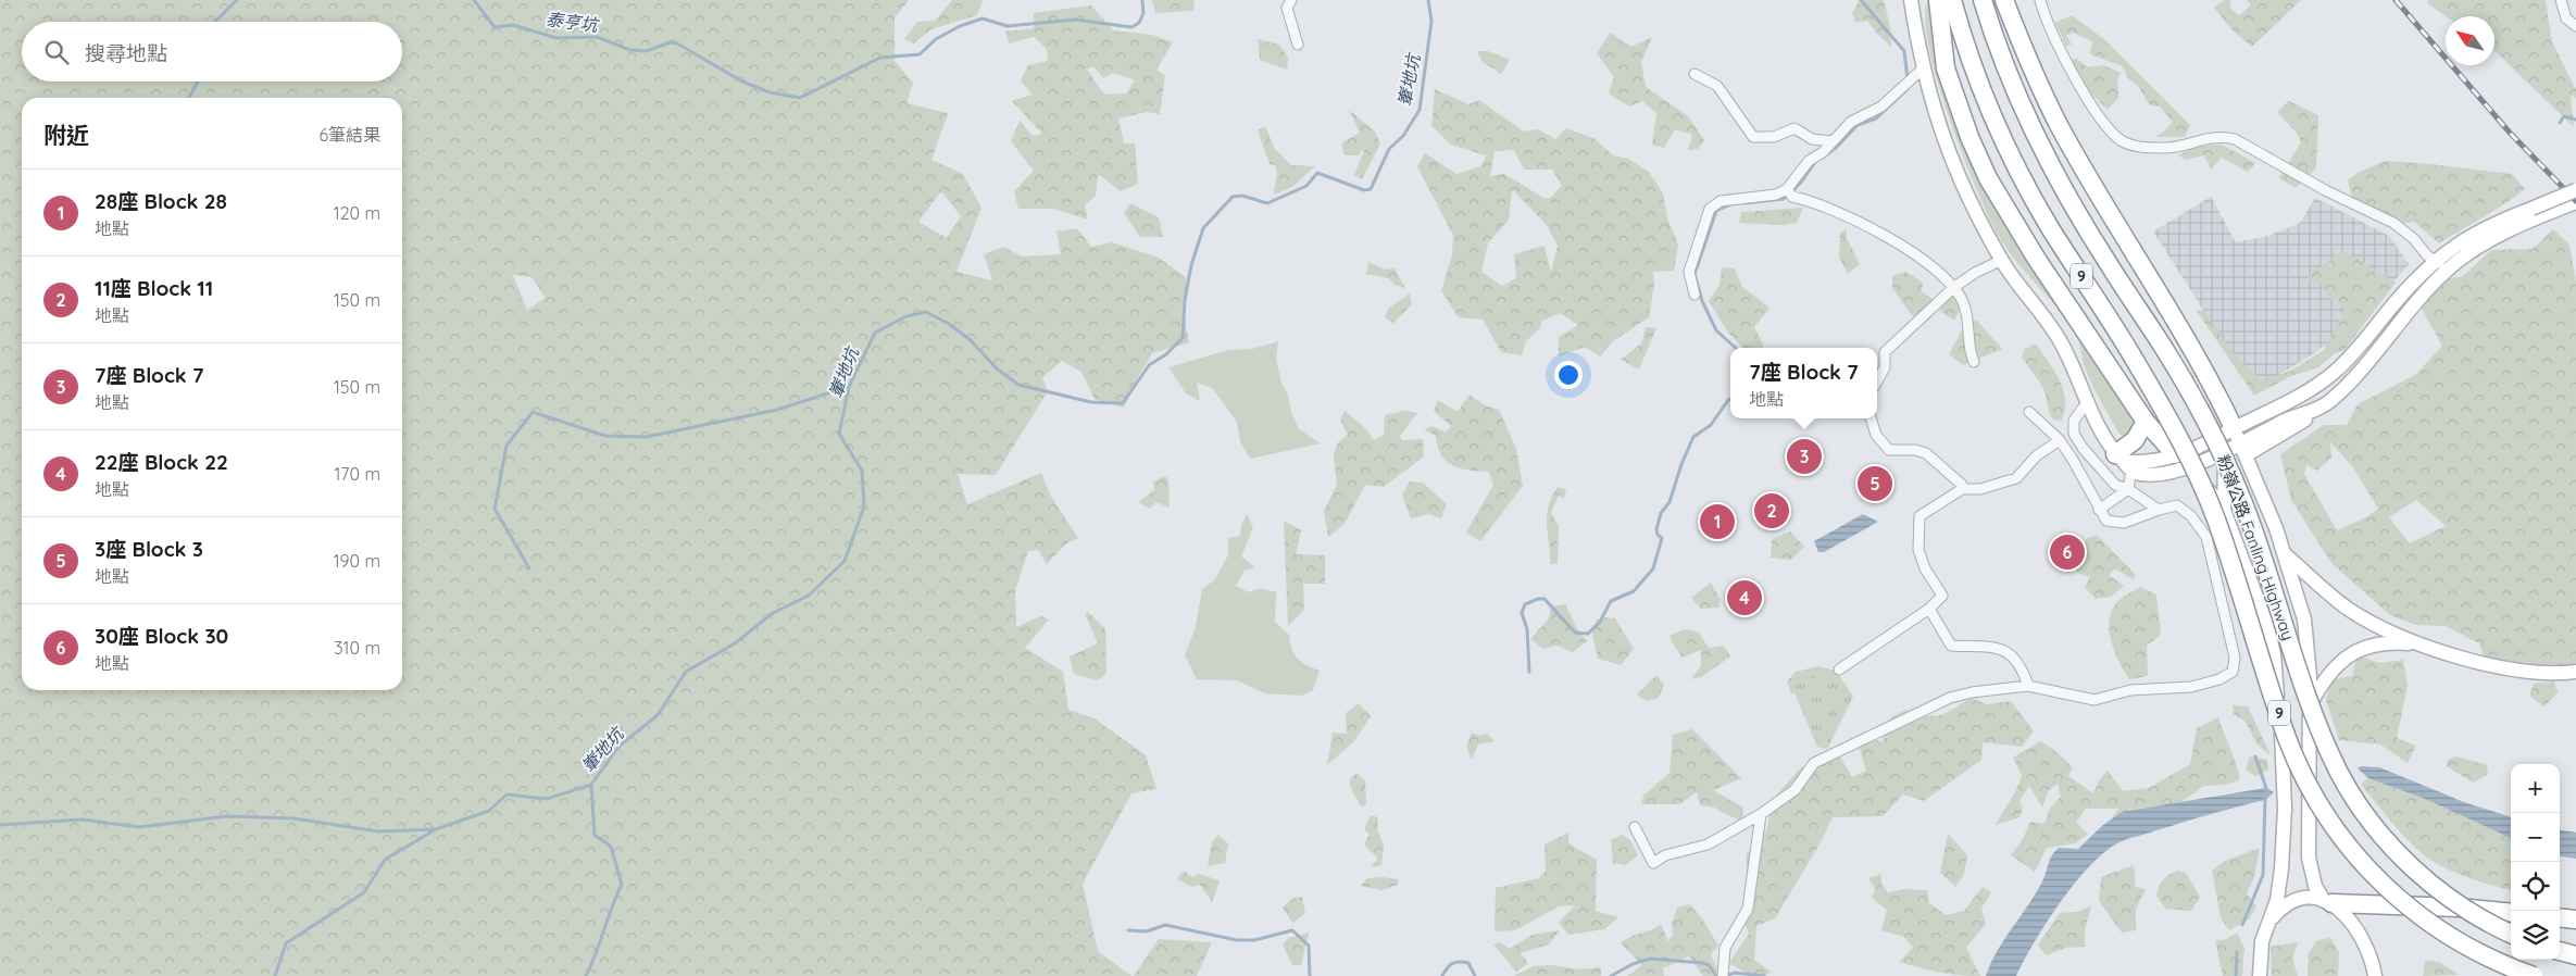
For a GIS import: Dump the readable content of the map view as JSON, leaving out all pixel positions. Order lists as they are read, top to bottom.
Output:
{
  "streets": {
    "highway": ["9", "粉嶺公路 Fanling Highway"]
  },
  "water": ["泰亨坑", "輋地坑"],
  "north": "top left",
  "page": {
    "search": "搜尋地點",
    "heading": ["附近", "6筆結果"],
    "list": [
      {
        "mark": "1",
        "name": "28座 Block 28",
        "note": "地點",
        "value": "120 m"
      },
      {
        "mark": "2",
        "name": "11座 Block 11",
        "note": "地點",
        "value": "150 m"
      },
      {
        "mark": "3",
        "name": "7座 Block 7",
        "note": "地點",
        "value": "150 m"
      },
      {
        "mark": "4",
        "name": "22座 Block 22",
        "note": "地點",
        "value": "170 m"
      },
      {
        "mark": "5",
        "name": "3座 Block 3",
        "note": "地點",
        "value": "190 m"
      },
      {
        "mark": "6",
        "name": "30座 Block 30",
        "note": "地點",
        "value": "310 m"
      }
    ],
    "popup": ["7座 Block 7", "地點"],
    "pins": [
      "3",
      "5",
      "2",
      "1",
      "6",
      "4"
    ],
    "map_buttons": ["+", "−"]
  }
}
